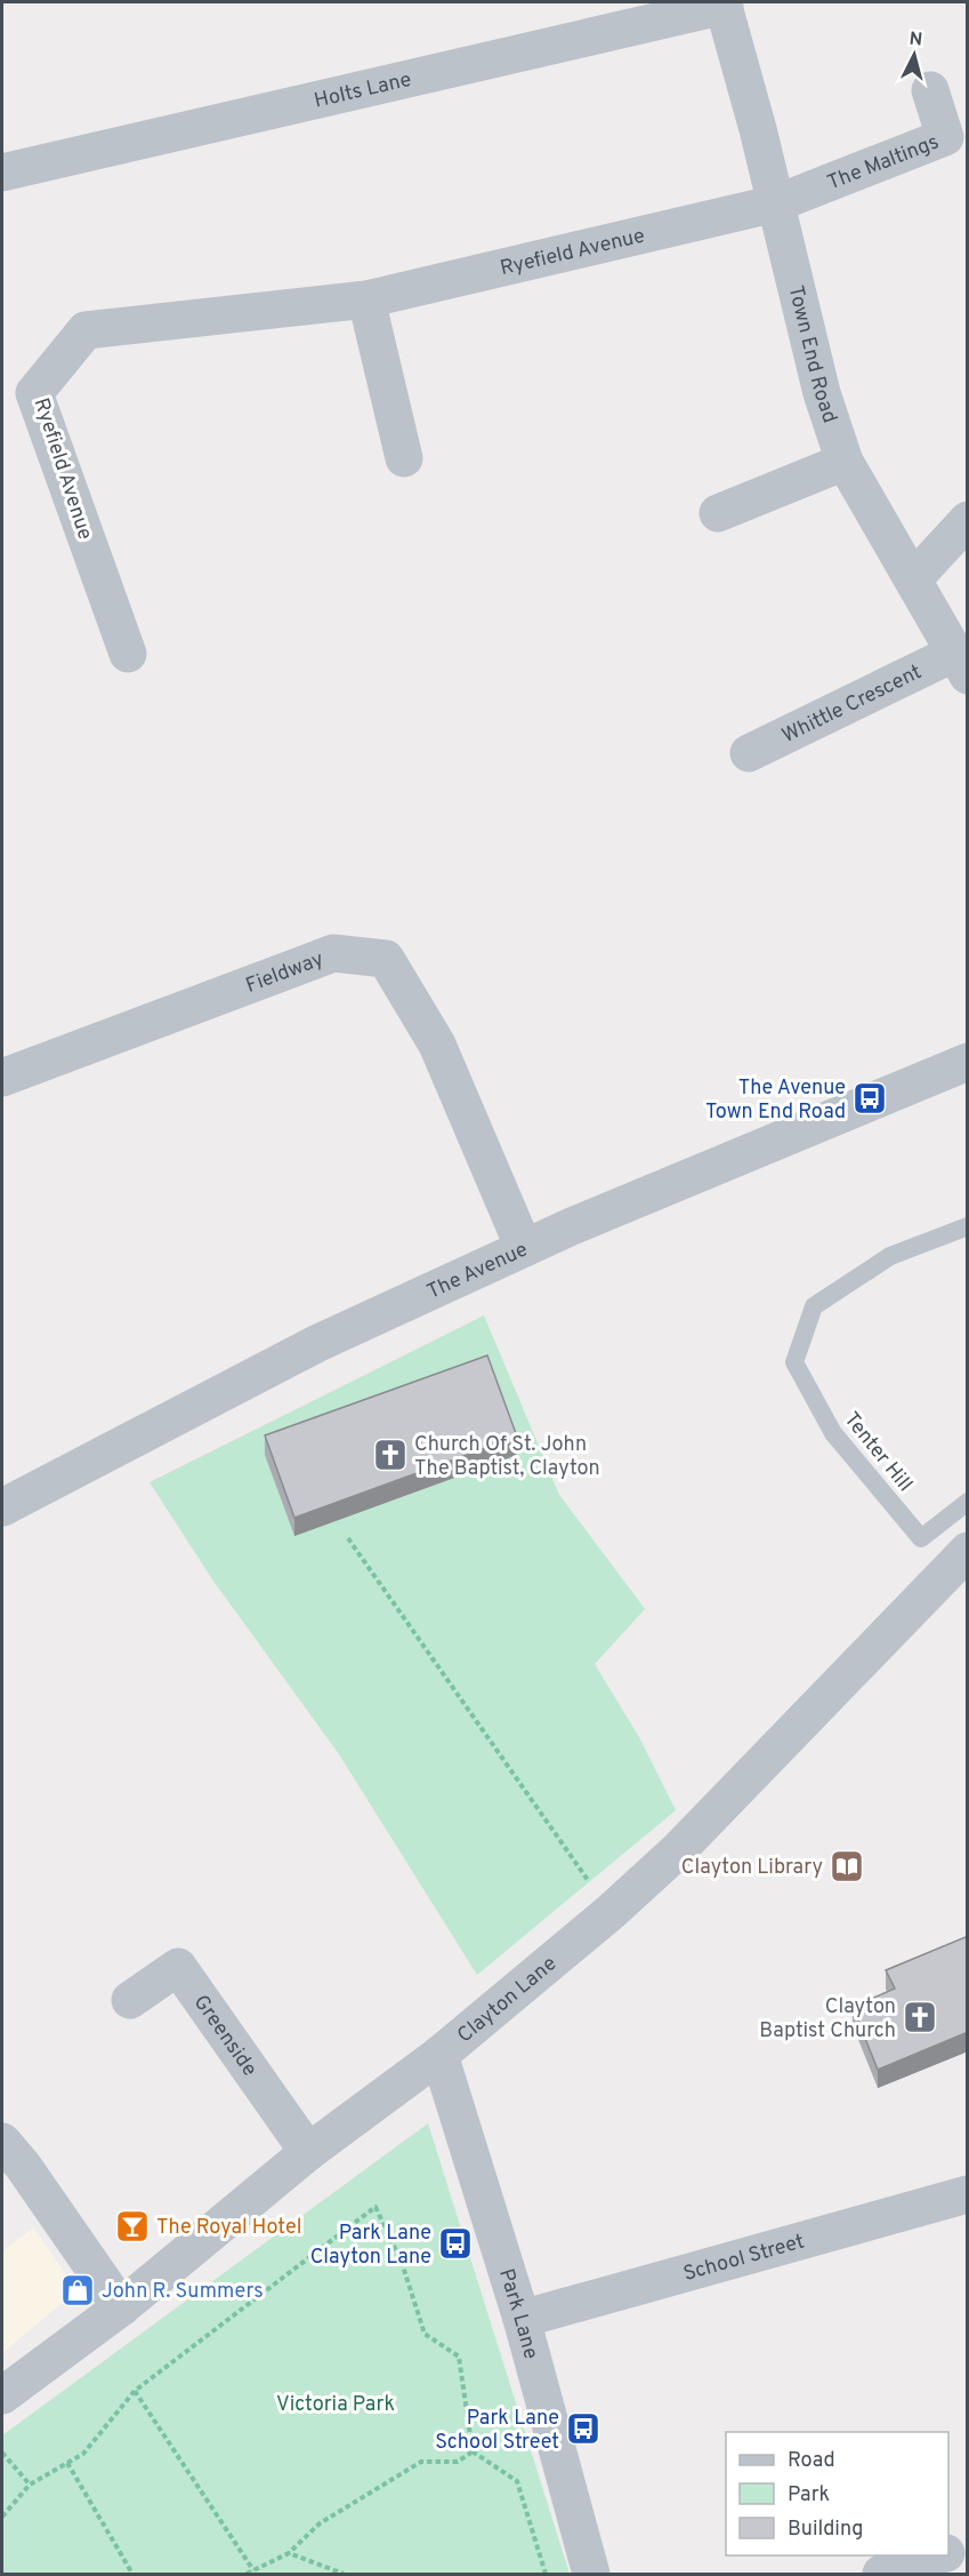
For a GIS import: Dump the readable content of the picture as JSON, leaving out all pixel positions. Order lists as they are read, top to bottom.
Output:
{
  "streets": {
    "street": [
      "Holts Lane",
      "The Maltings",
      "Ryefield Avenue",
      "Town End Road",
      "Whittle Crescent",
      "Fieldway",
      "The Avenue",
      "Clayton Lane",
      "Greenside",
      "School Street",
      "Park Lane"
    ],
    "lane": ["Tenter Hill"]
  },
  "crossings": [
    ["Holts Lane", "Town End Road"],
    ["The Maltings", "Ryefield Avenue"],
    ["The Maltings", "Town End Road"],
    ["Ryefield Avenue", "Town End Road"],
    ["Town End Road", "Whittle Crescent"],
    ["Fieldway", "The Avenue"],
    ["Clayton Lane", "Greenside"],
    ["Clayton Lane", "Park Lane"],
    ["School Street", "Park Lane"]
  ],
  "parks": ["Victoria Park"],
  "places": {
    "bus stop": ["The Avenue Town End Road", "Park Lane Clayton Lane", "Park Lane School Street"],
    "church": ["Church Of St. John The Baptist, Clayton", "Clayton Baptist Church"],
    "library": ["Clayton Library"],
    "bar": ["The Royal Hotel"],
    "shop": ["John R. Summers"]
  },
  "legend": ["Road", "Park", "Building"],
  "north": "top"
}
